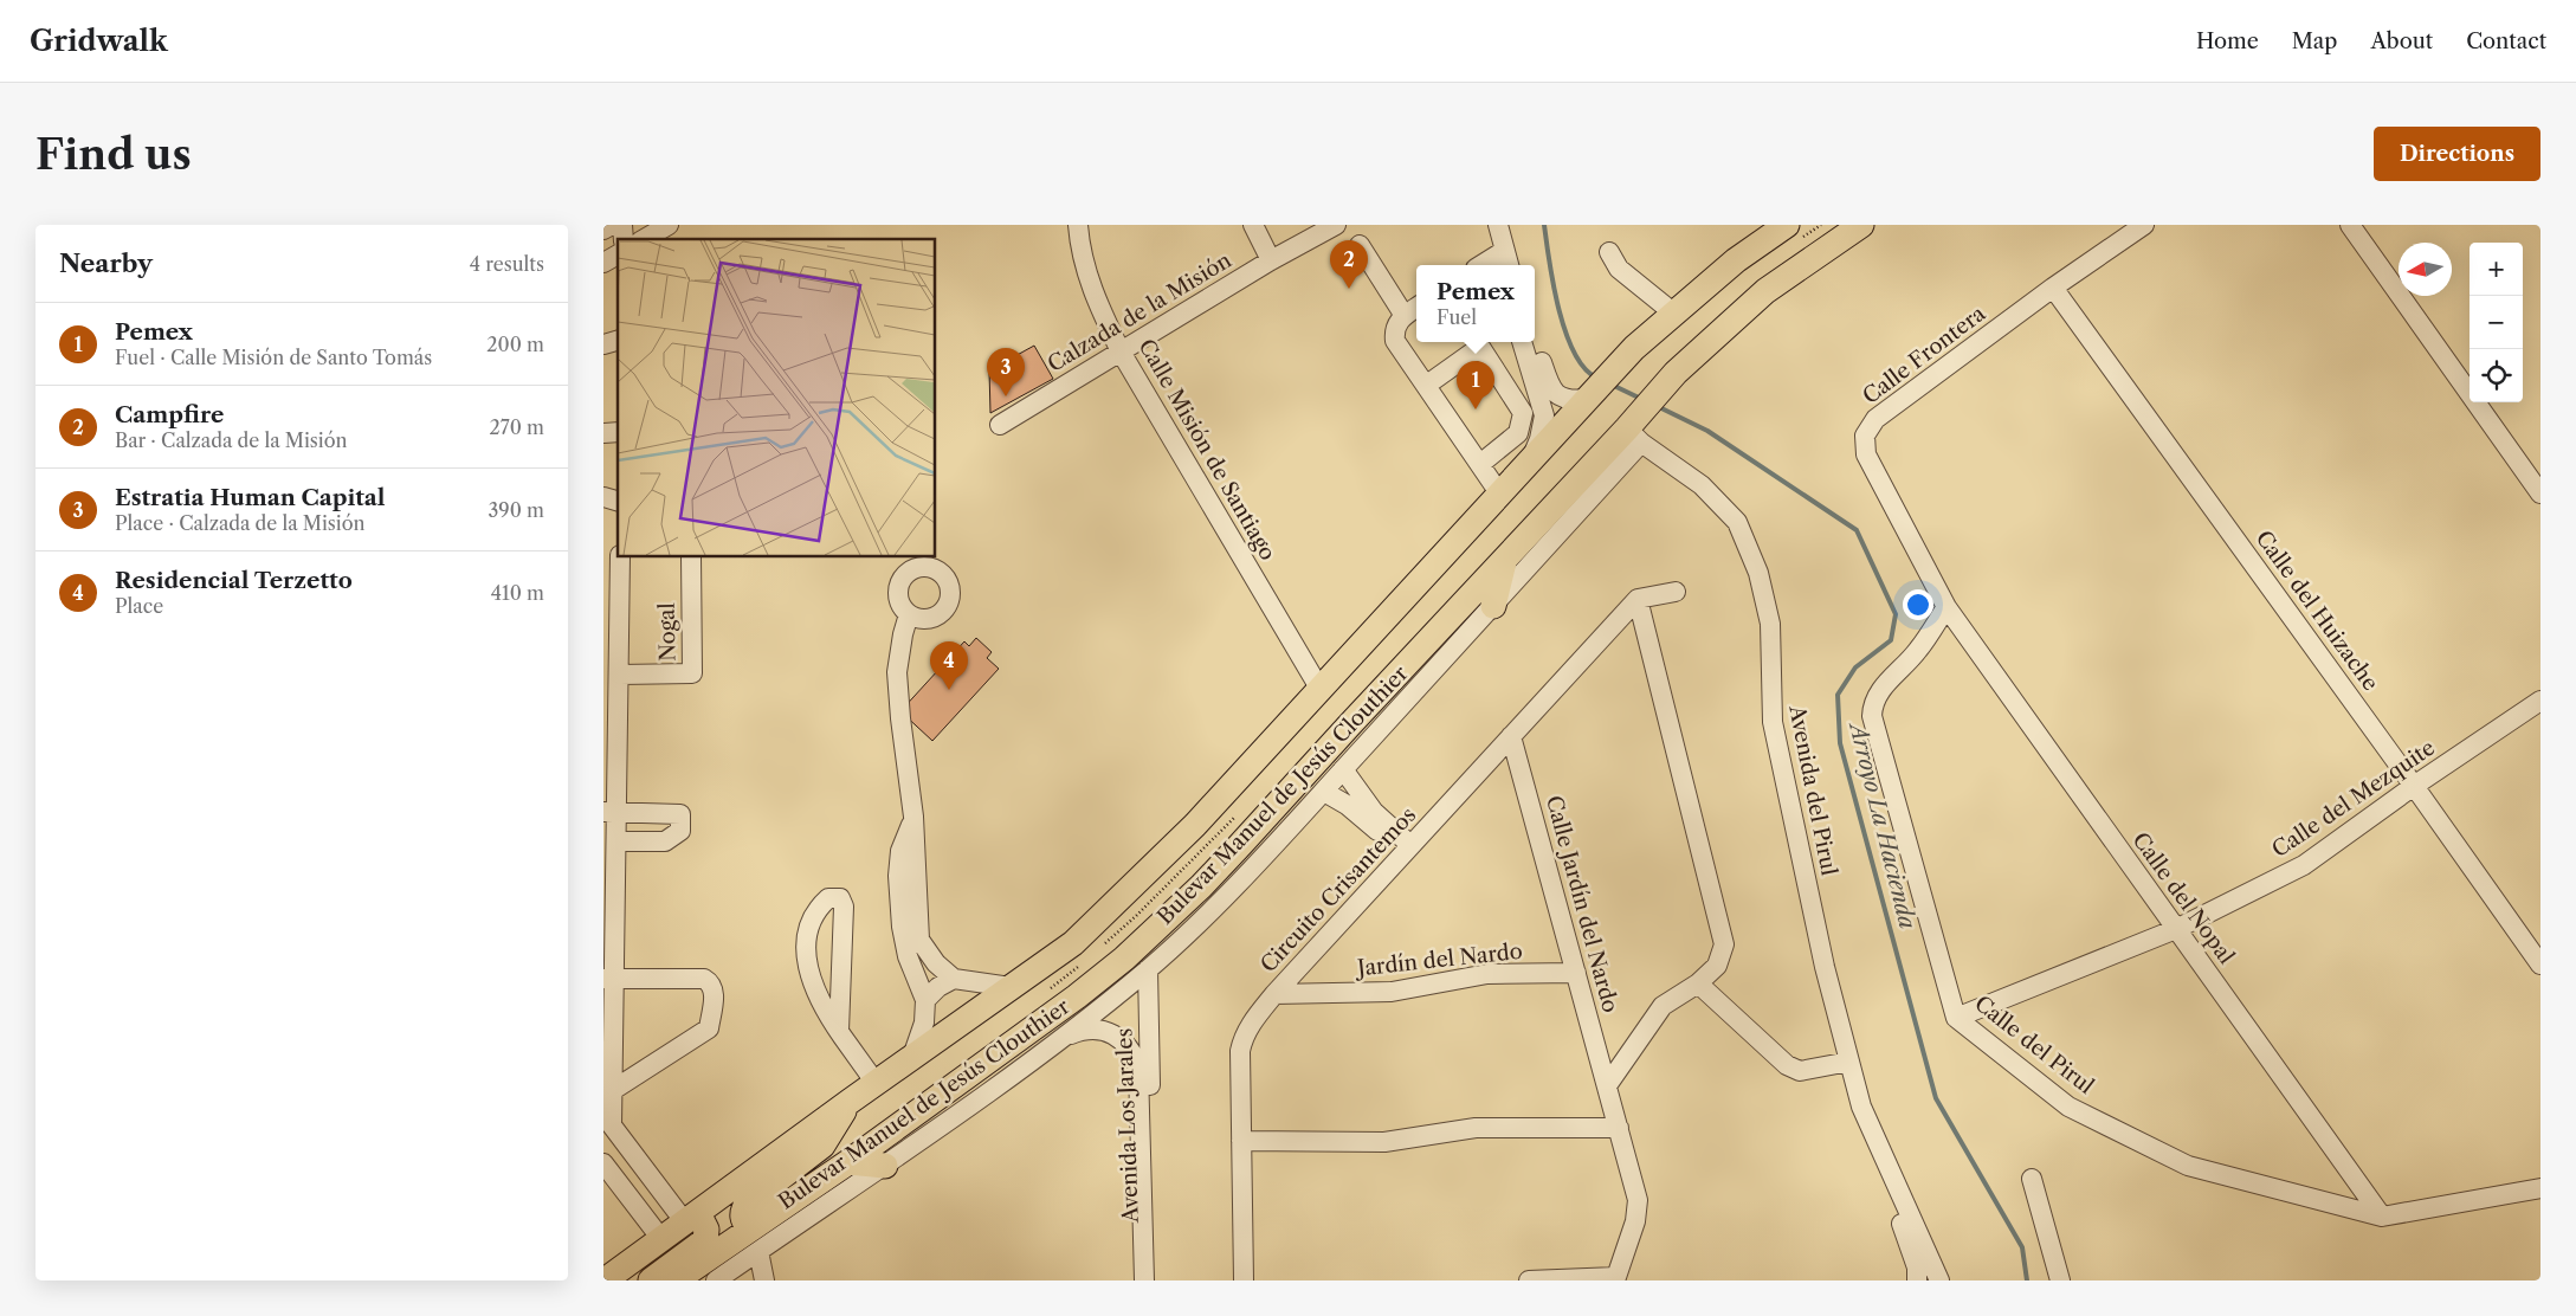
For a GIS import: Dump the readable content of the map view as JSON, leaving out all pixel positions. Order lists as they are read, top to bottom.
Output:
{
  "streets": {
    "street": [
      "Calzada de la Misión",
      "Calle Frontera",
      "Calle Misión de Santiago",
      "Calle del Huizache",
      "Nogal",
      "Avenida del Pirul",
      "Bulevar Manuel de Jesús Clouthier",
      "Calle del Mezquite",
      "Circuito Crisantemos",
      "Calle del Nopal",
      "Calle Jardín del Nardo",
      "Jardín del Nardo",
      "Calle del Pirul",
      "Avenida Los Jarales"
    ]
  },
  "crossings": [
    ["Calzada de la Misión", "Calle Misión de Santiago"],
    ["Calle Frontera", "Calle del Huizache"],
    ["Calle Frontera", "Calle del Nopal"],
    ["Calle Frontera", "Calle del Pirul"],
    ["Calle del Huizache", "Calle del Mezquite"],
    ["Avenida del Pirul", "Bulevar Manuel de Jesús Clouthier"],
    ["Bulevar Manuel de Jesús Clouthier", "Avenida Los Jarales"],
    ["Calle del Mezquite", "Calle del Nopal"],
    ["Calle del Mezquite", "Calle del Pirul"],
    ["Circuito Crisantemos", "Calle Jardín del Nardo"],
    ["Circuito Crisantemos", "Jardín del Nardo"],
    ["Calle del Nopal", "Calle del Pirul"],
    ["Calle Jardín del Nardo", "Jardín del Nardo"]
  ],
  "water": ["Arroyo La Hacienda"],
  "north": "left",
  "page": {
    "header": "Gridwalk",
    "nav": [
      "Home",
      "Map",
      "About",
      "Contact"
    ],
    "buttons": "Directions",
    "title": "Find us",
    "heading": ["Nearby", "4 results"],
    "pins": [
      "2",
      "3",
      "1",
      "4"
    ],
    "map_buttons": ["+", "−"],
    "popup": ["Pemex", "Fuel"],
    "list": [
      {
        "mark": "1",
        "name": "Pemex",
        "note": "Fuel · Calle Misión de Santo Tomás",
        "value": "200 m"
      },
      {
        "mark": "2",
        "name": "Campfire",
        "note": "Bar · Calzada de la Misión",
        "value": "270 m"
      },
      {
        "mark": "3",
        "name": "Estratia Human Capital",
        "note": "Place · Calzada de la Misión",
        "value": "390 m"
      },
      {
        "mark": "4",
        "name": "Residencial Terzetto",
        "note": "Place",
        "value": "410 m"
      }
    ]
  }
}
